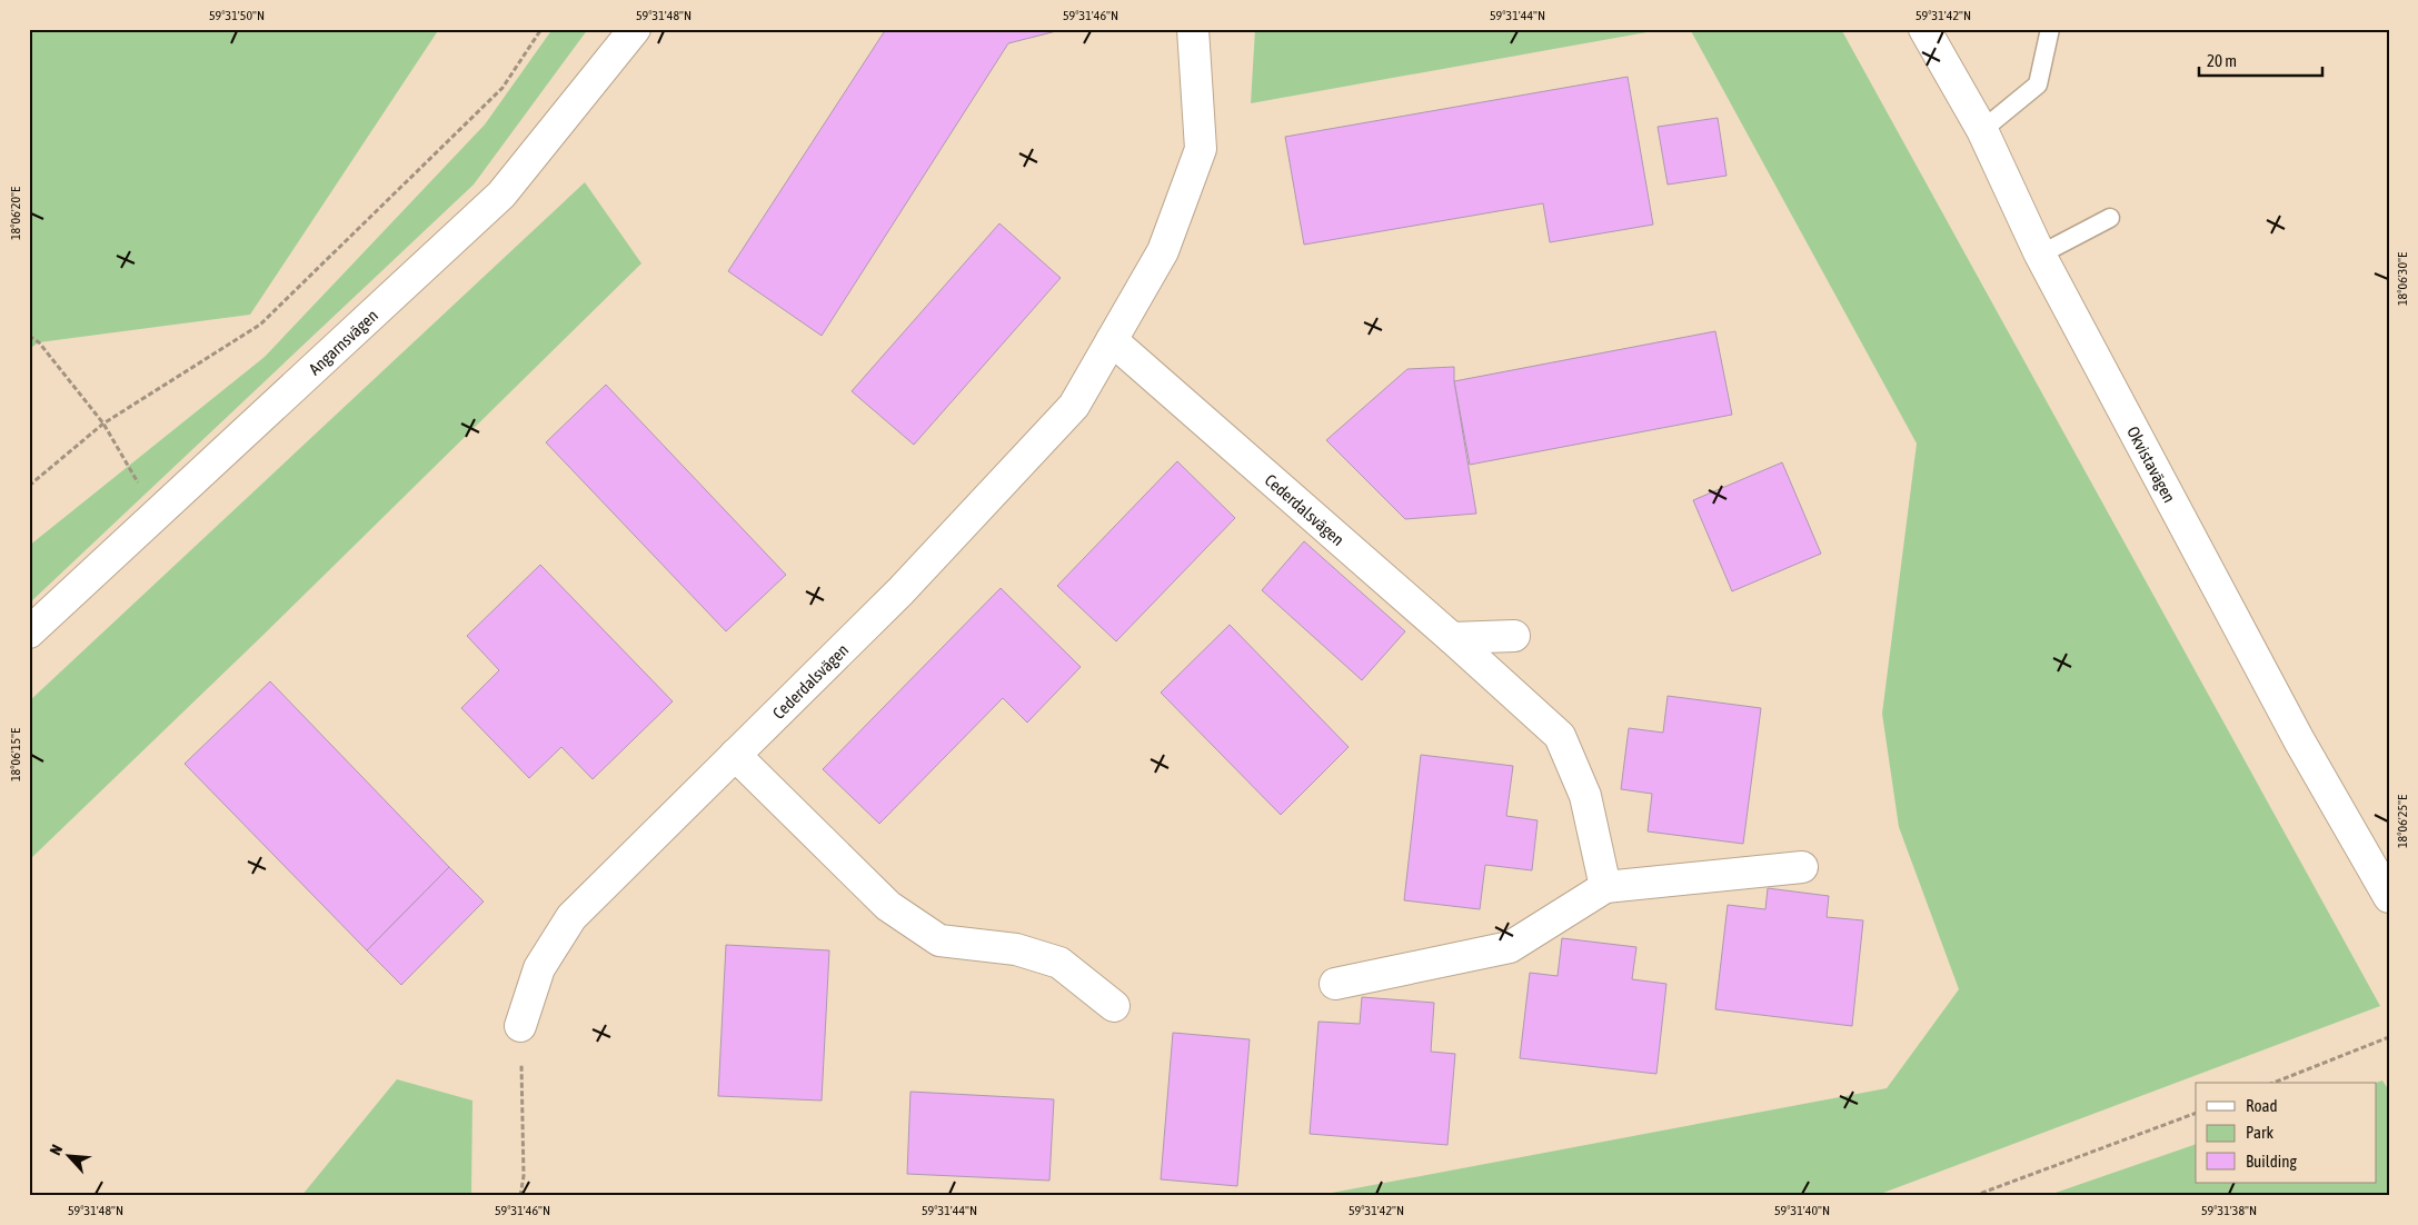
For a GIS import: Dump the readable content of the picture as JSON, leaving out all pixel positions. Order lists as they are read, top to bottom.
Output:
{
  "streets": {
    "street": ["Angarnsvägen", "Okvistavägen", "Cederdalsvägen"]
  },
  "legend": ["Road", "Park", "Building"],
  "scale_bar": "20 m",
  "north": "top left",
  "coordinates": [
    "59°31'50\"N",
    "59°31'48\"N",
    "59°31'46\"N",
    "59°31'44\"N",
    "59°31'42\"N",
    "18°06'20\"E",
    "18°06'30\"E",
    "18°06'15\"E",
    "18°06'25\"E",
    "59°31'40\"N",
    "59°31'38\"N"
  ]
}
